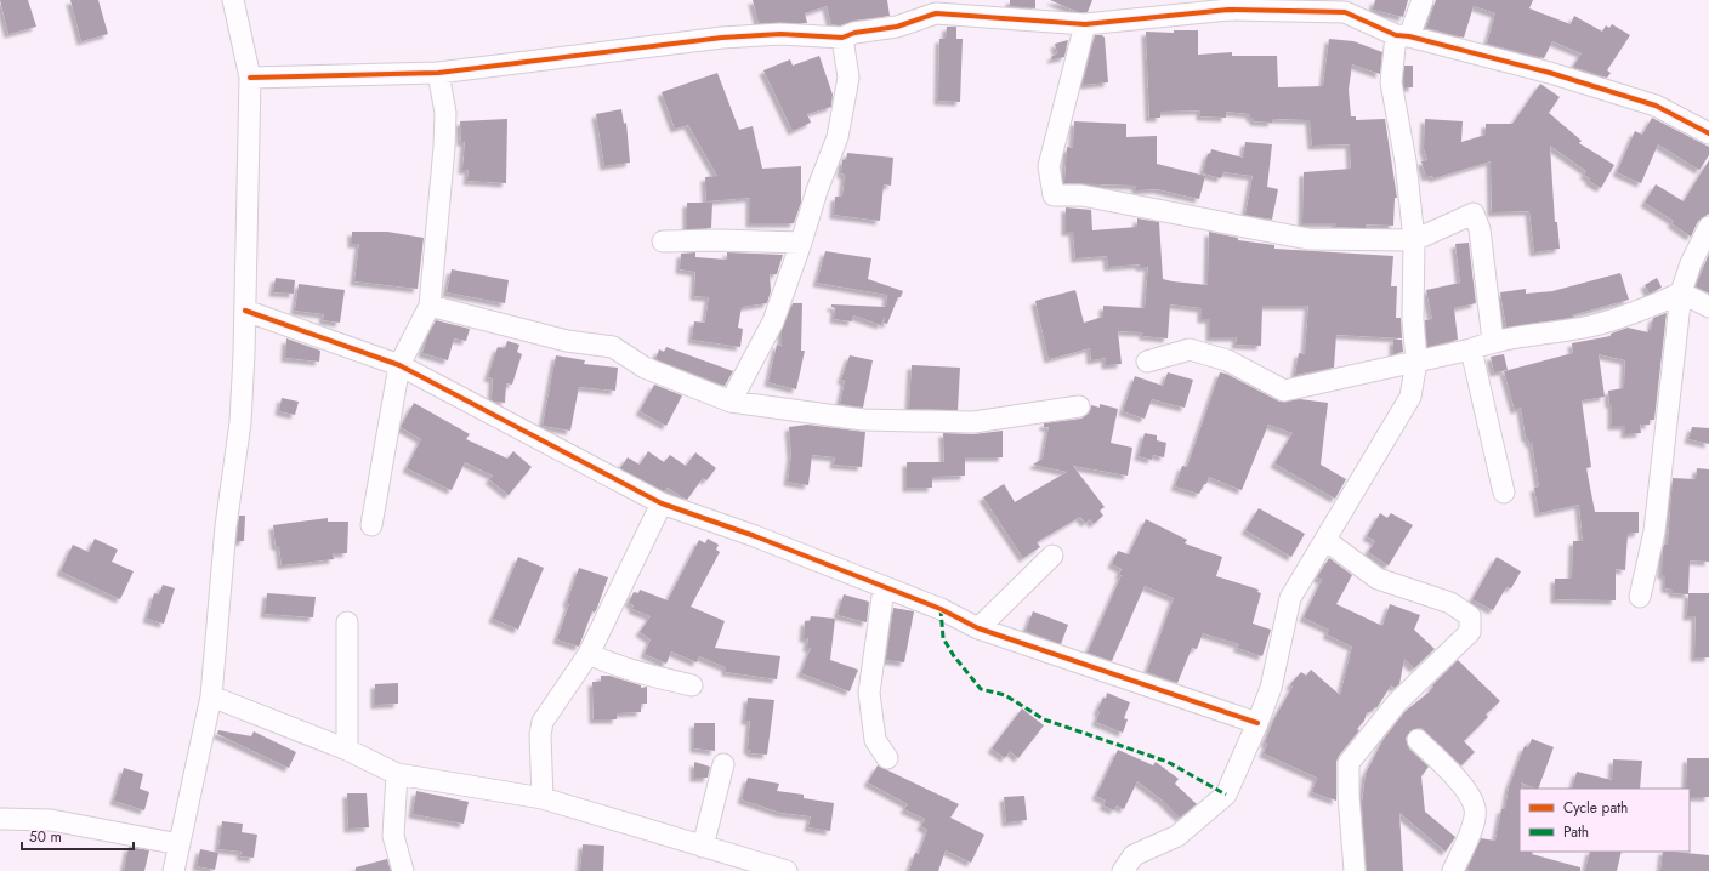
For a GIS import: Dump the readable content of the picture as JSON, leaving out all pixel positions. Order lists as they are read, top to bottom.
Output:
{
  "legend": ["Cycle path", "Path"],
  "scale_bar": "50 m"
}
